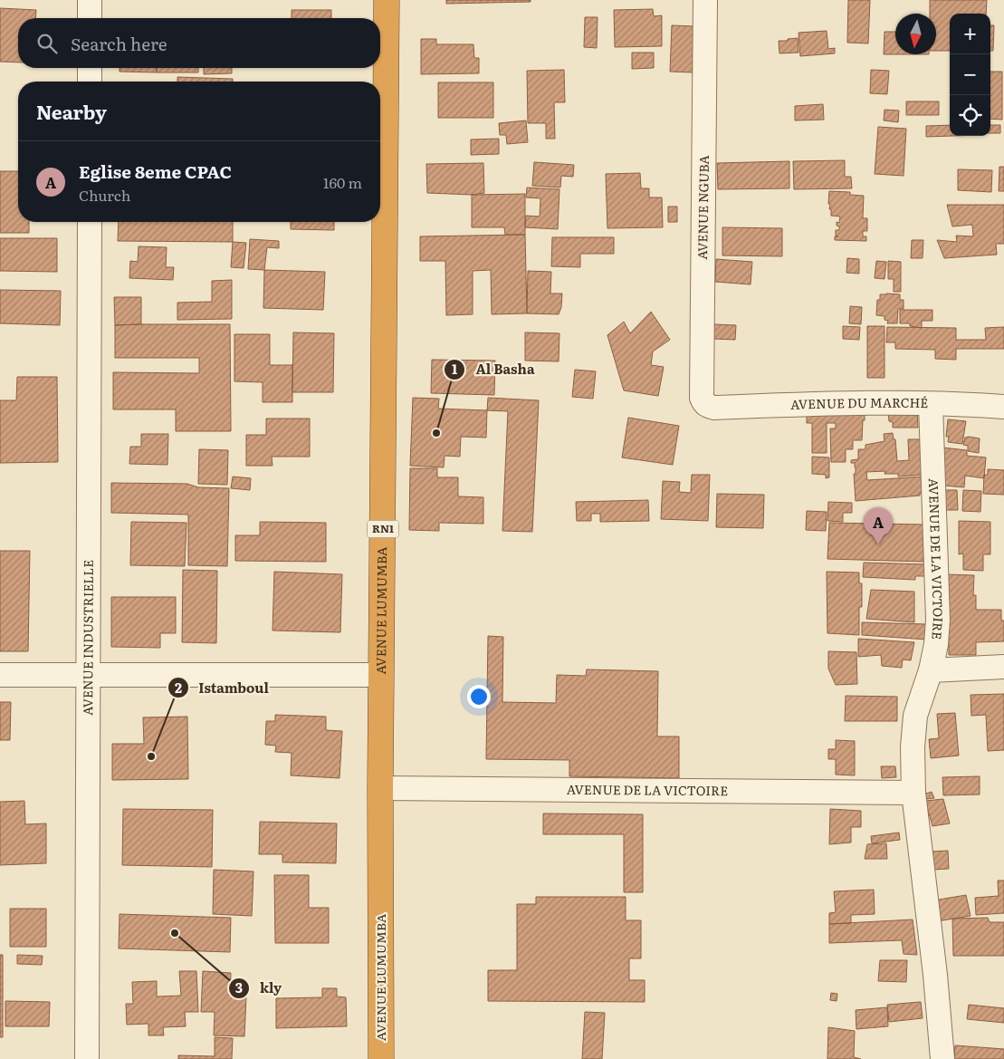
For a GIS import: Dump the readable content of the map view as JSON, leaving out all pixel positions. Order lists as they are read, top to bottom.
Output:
{
  "streets": {
    "highway": ["RN1", "AVENUE LUMUMBA"],
    "street": [
      "AVENUE NGUBA",
      "AVENUE DU MARCHÉ",
      "AVENUE DE LA VICTOIRE",
      "AVENUE INDUSTRIELLE"
    ]
  },
  "crossings": [
    ["AVENUE NGUBA", "AVENUE DU MARCHÉ"],
    ["AVENUE DU MARCHÉ", "AVENUE DE LA VICTOIRE"],
    ["AVENUE DE LA VICTOIRE", "AVENUE LUMUMBA"]
  ],
  "places": ["Al Basha", "Istamboul", "kly"],
  "north": "bottom",
  "page": {
    "map_buttons": ["+", "−"],
    "search": "Search here",
    "heading": "Nearby",
    "list": [
      {
        "mark": "A",
        "name": "Eglise 8eme CPAC",
        "note": "Church",
        "value": "160 m"
      }
    ],
    "pins": "A"
  }
}
